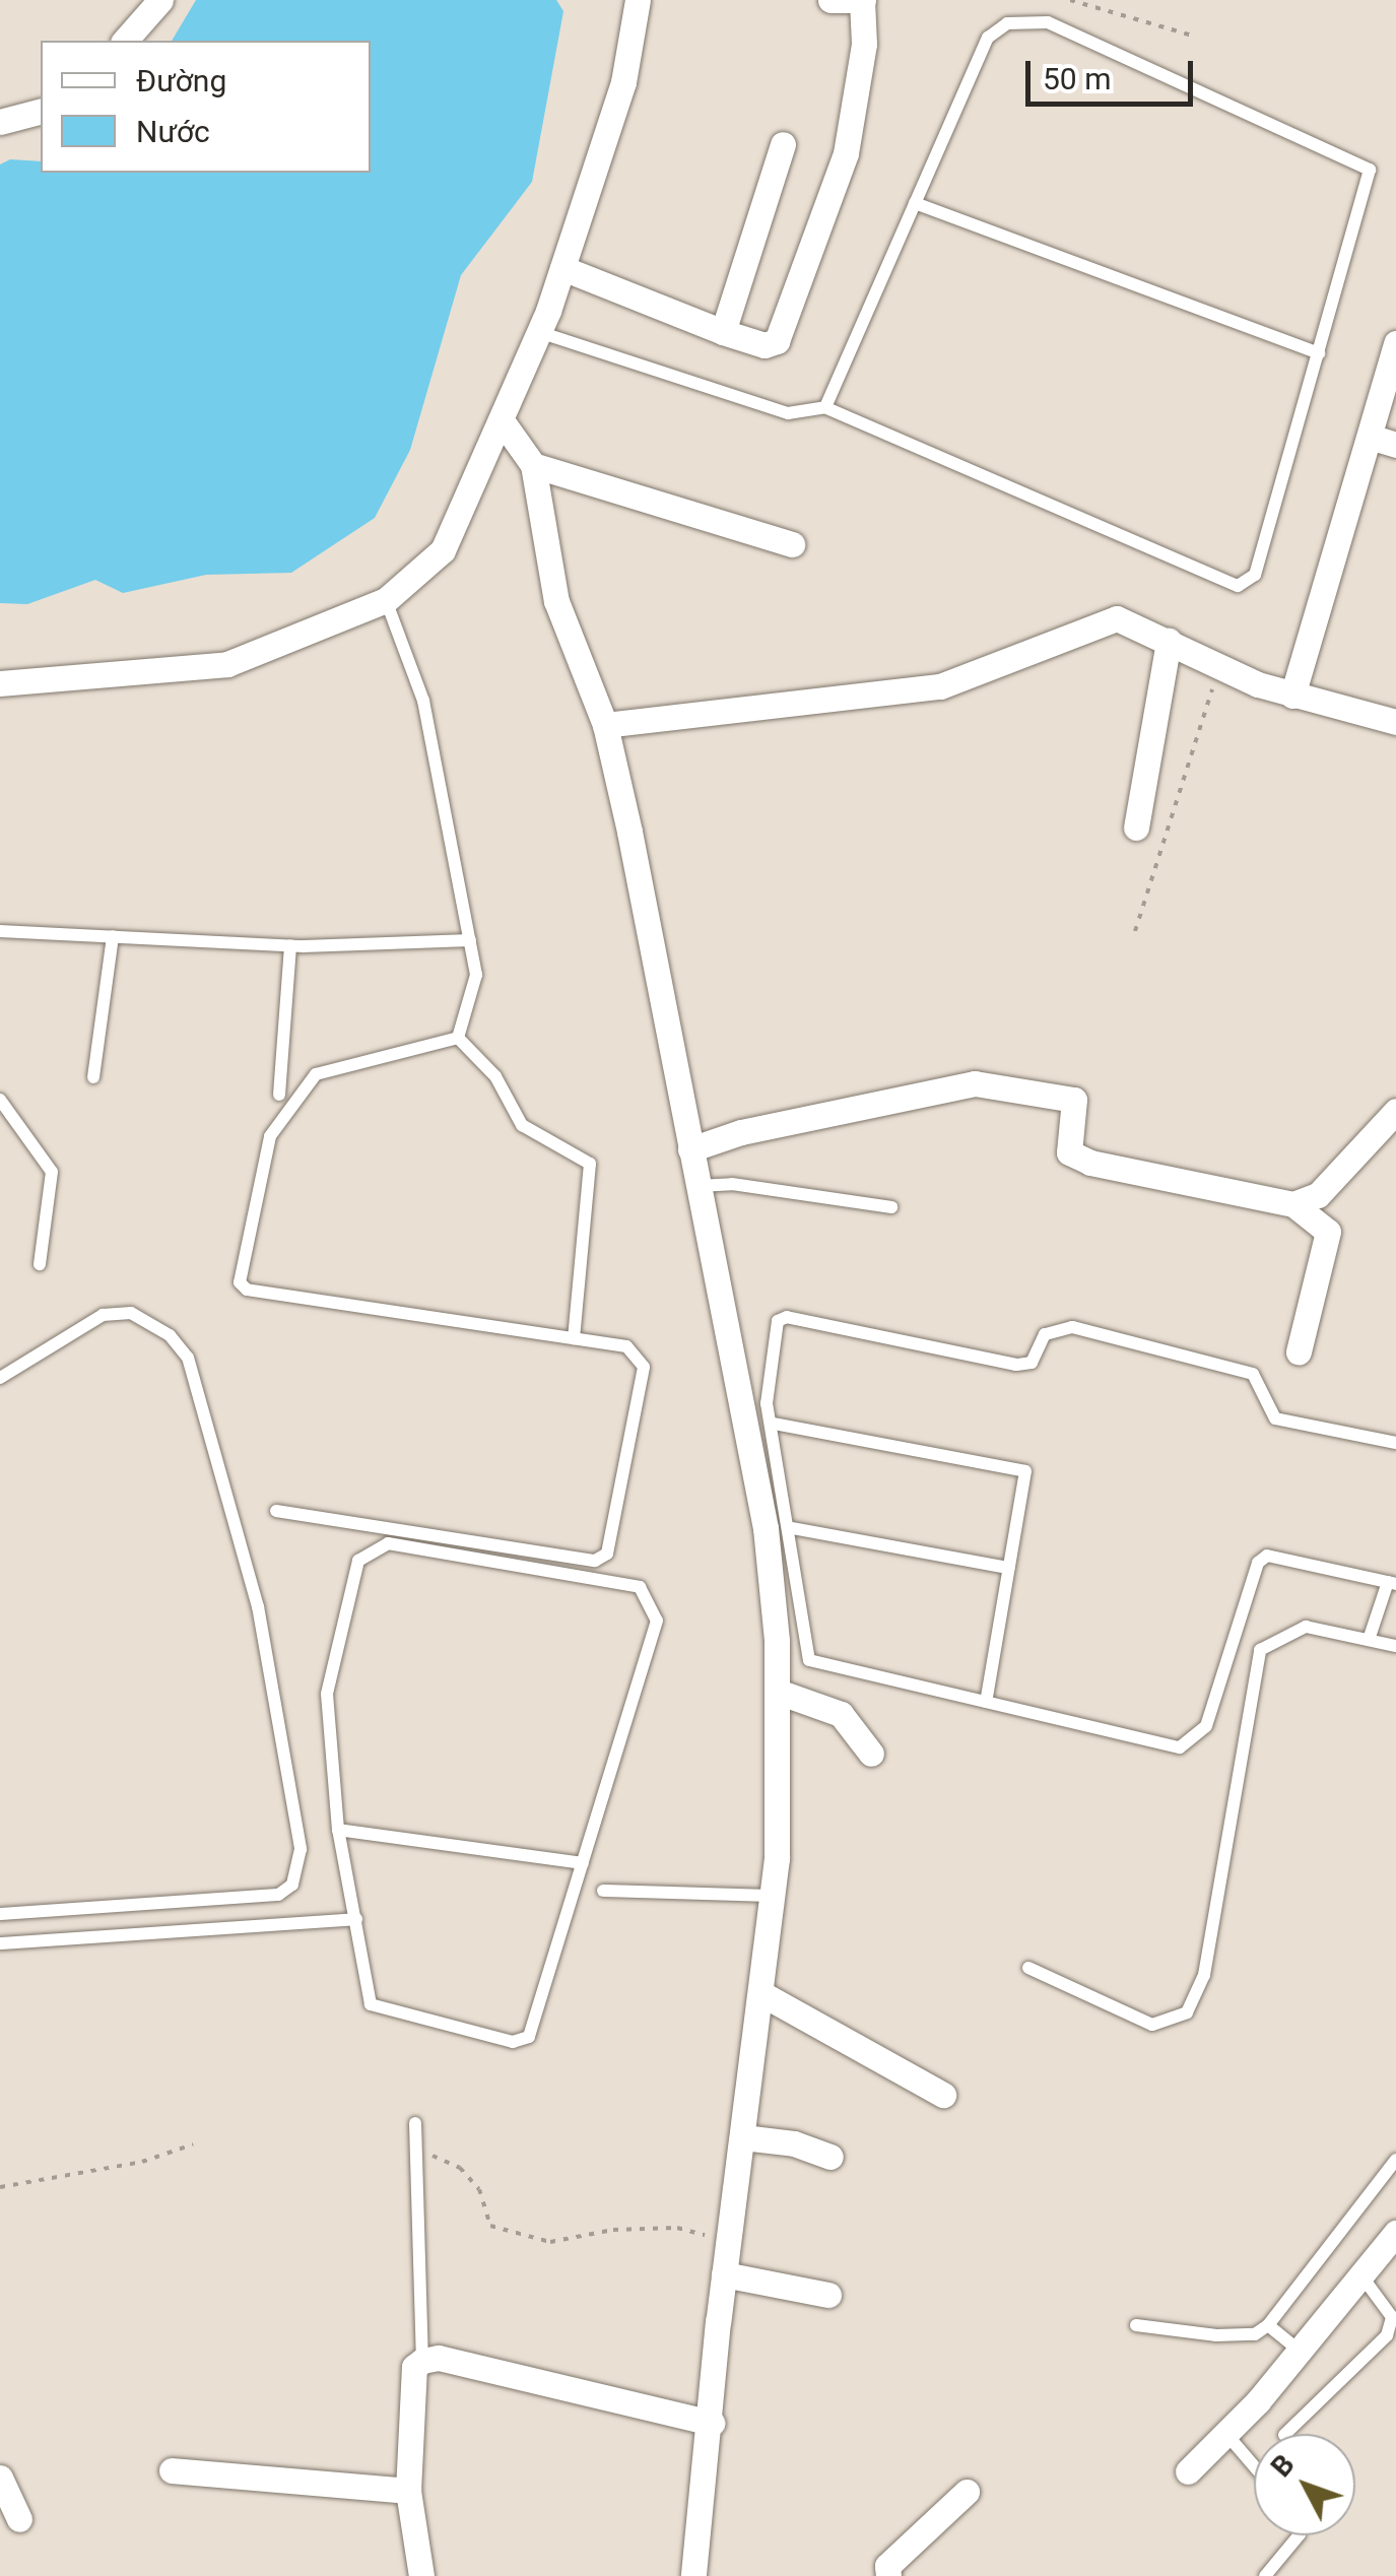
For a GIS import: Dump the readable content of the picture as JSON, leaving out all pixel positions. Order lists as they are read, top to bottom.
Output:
{
  "legend": ["Đường", "Nước"],
  "scale_bar": "50 m",
  "north": "top left"
}
